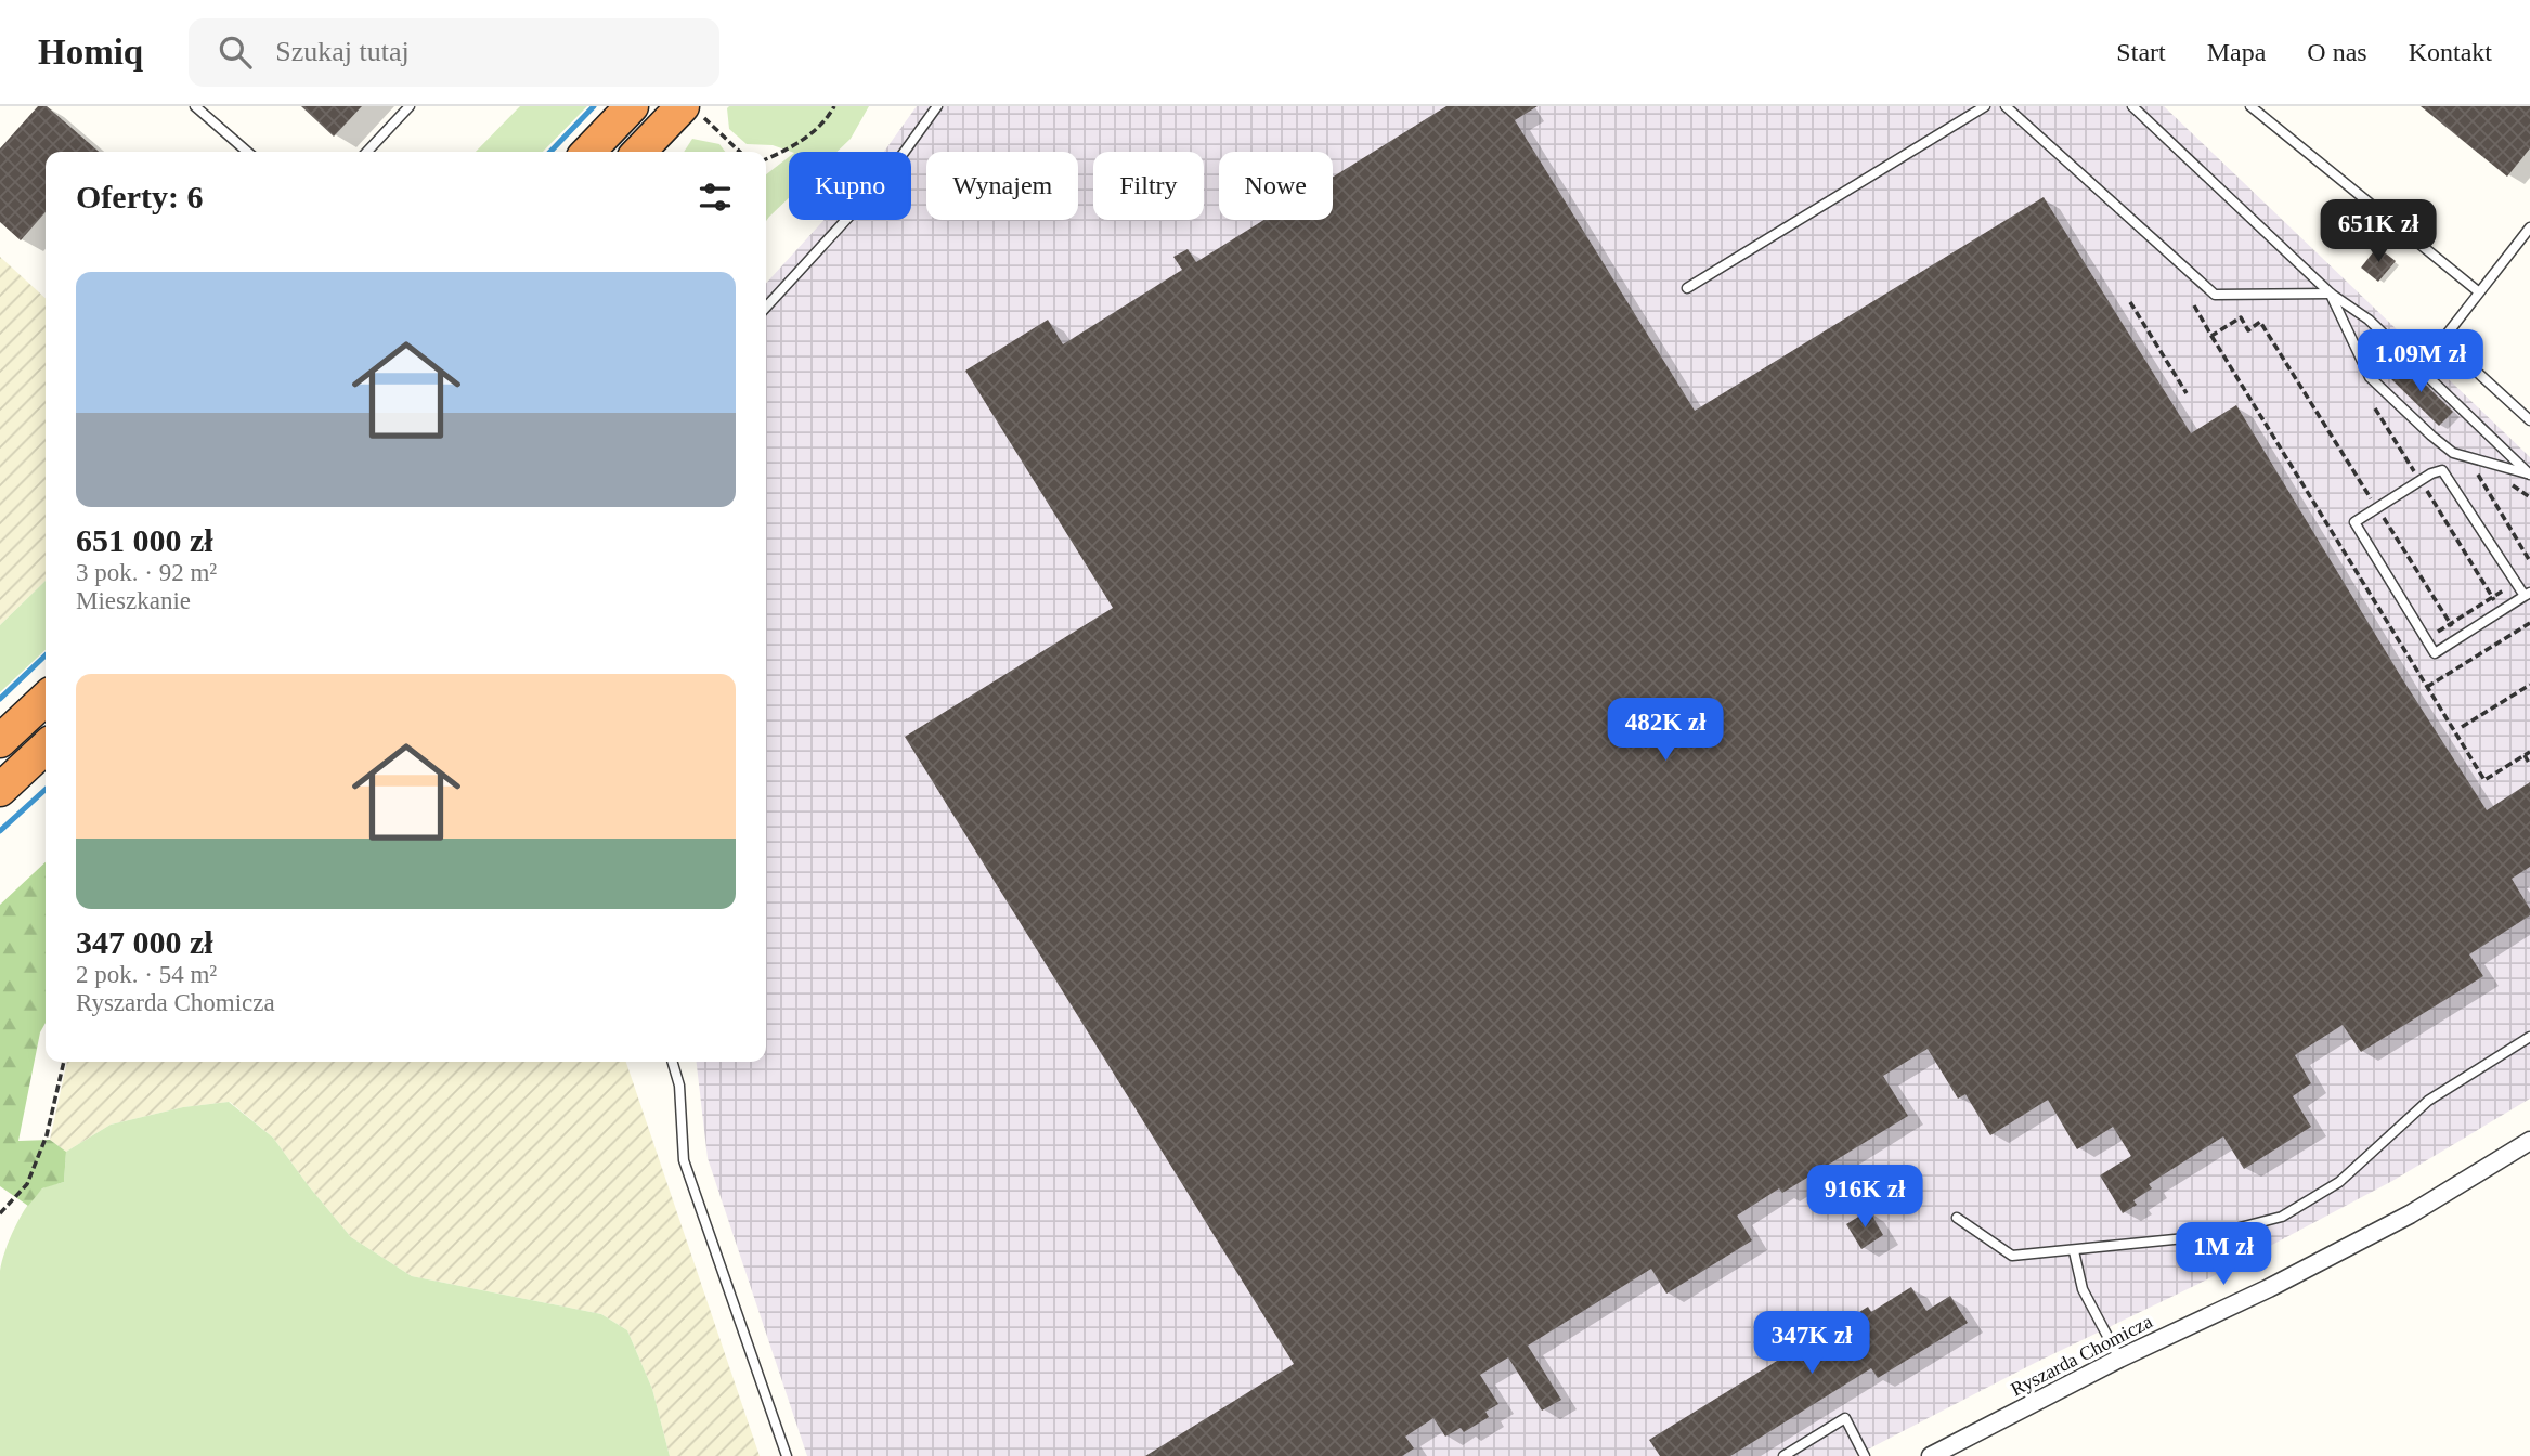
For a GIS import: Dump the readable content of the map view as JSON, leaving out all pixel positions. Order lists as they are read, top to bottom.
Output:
{
  "streets": {
    "street": ["Ryszarda Chomicza"]
  },
  "page": {
    "header": "Homiq",
    "search": "Szukaj tutaj",
    "nav": [
      "Start",
      "Mapa",
      "O nas",
      "Kontakt"
    ],
    "chip": [
      "Kupno",
      "Wynajem",
      "Filtry",
      "Nowe"
    ],
    "heading": "Oferty: 6",
    "price": [
      "651K zł",
      "1.09M zł",
      "482K zł",
      "916K zł",
      "1M zł",
      "347K zł"
    ],
    "list": [
      {
        "name": "651 000 zł",
        "note": "3 pok. · 92 m² · Mieszkanie"
      },
      {
        "name": "347 000 zł",
        "note": "2 pok. · 54 m² · Ryszarda Chomicza"
      }
    ]
  }
}
